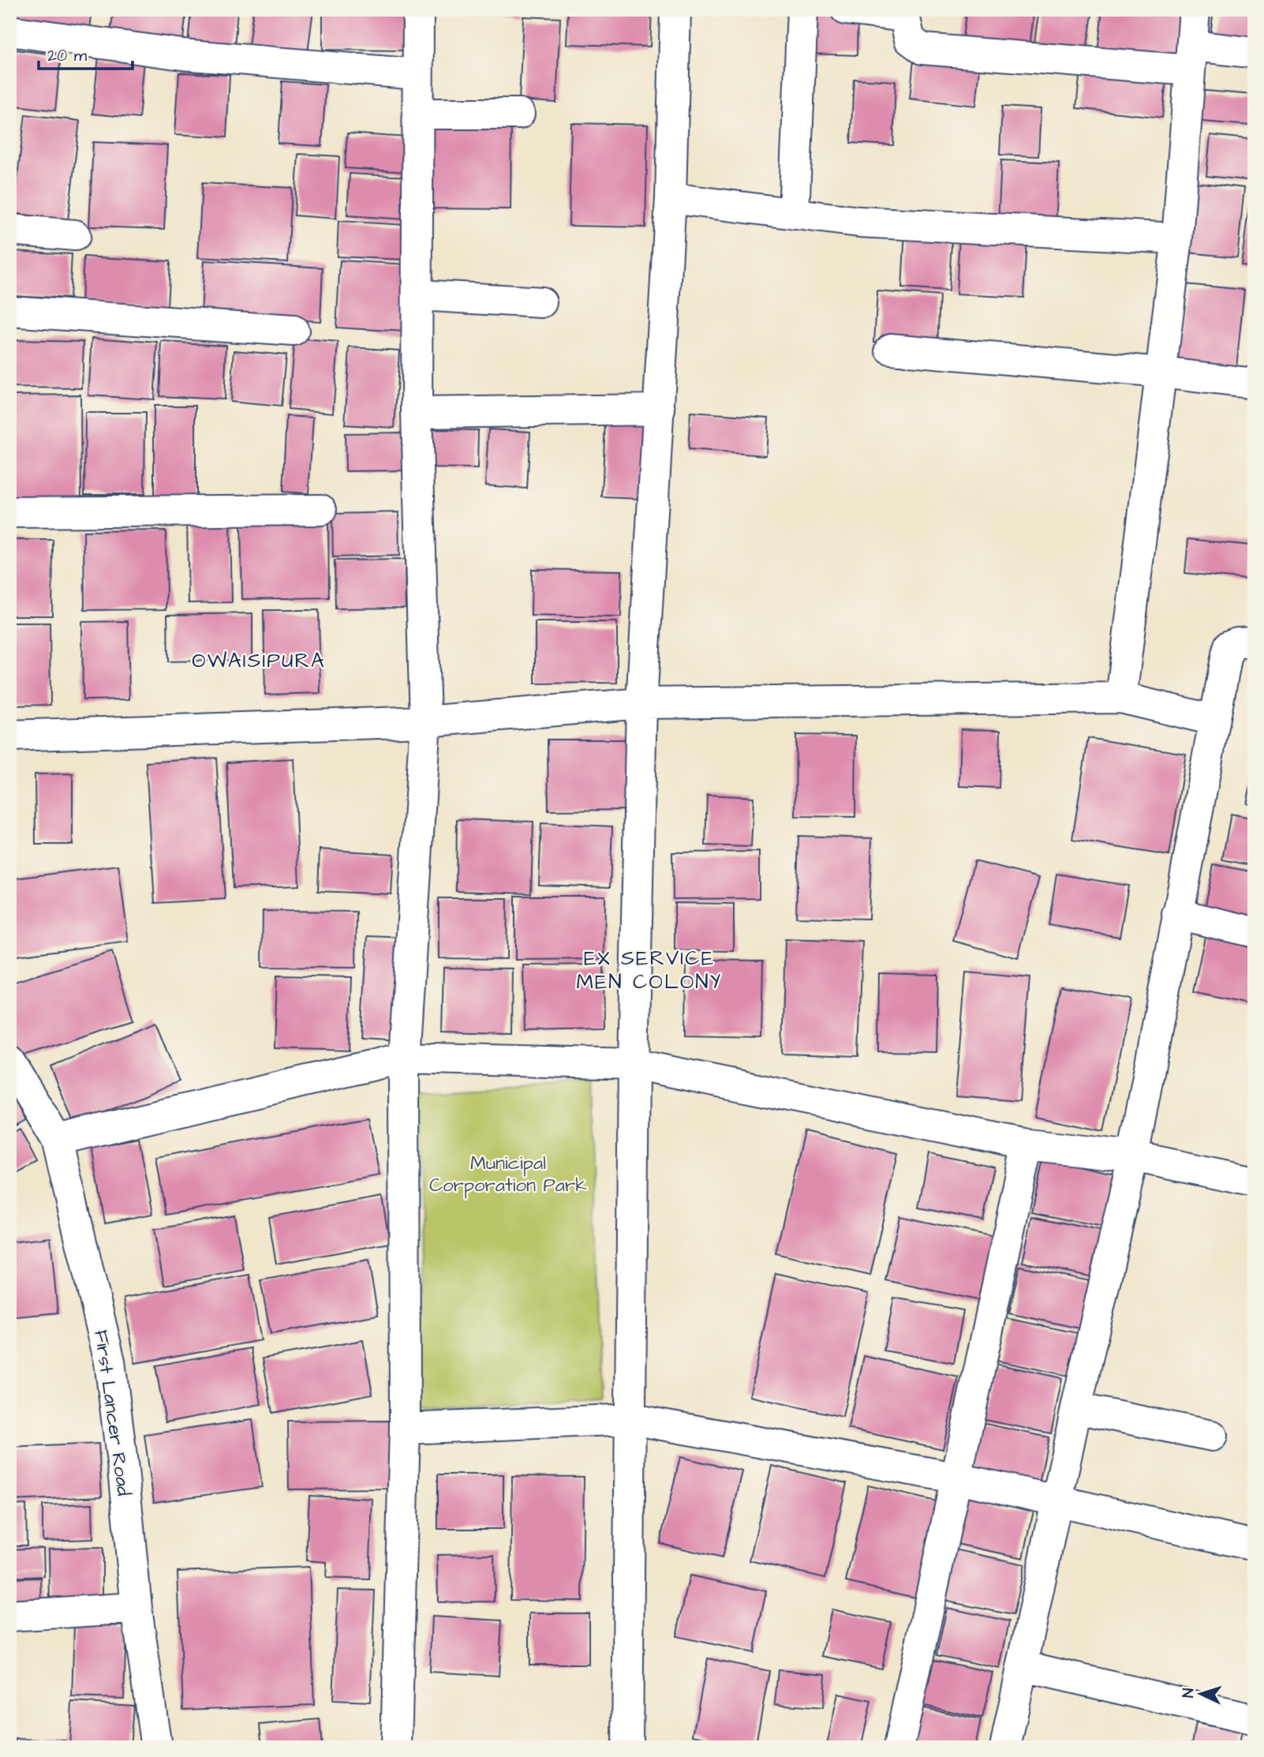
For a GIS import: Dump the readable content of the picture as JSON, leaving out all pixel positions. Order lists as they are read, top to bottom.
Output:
{
  "streets": {
    "street": ["First Lancer Road"]
  },
  "districts": ["OWAISIPURA", "EX SERVICE MEN COLONY"],
  "parks": ["Municipal Corporation Park"],
  "scale_bar": "20 m",
  "north": "left"
}
